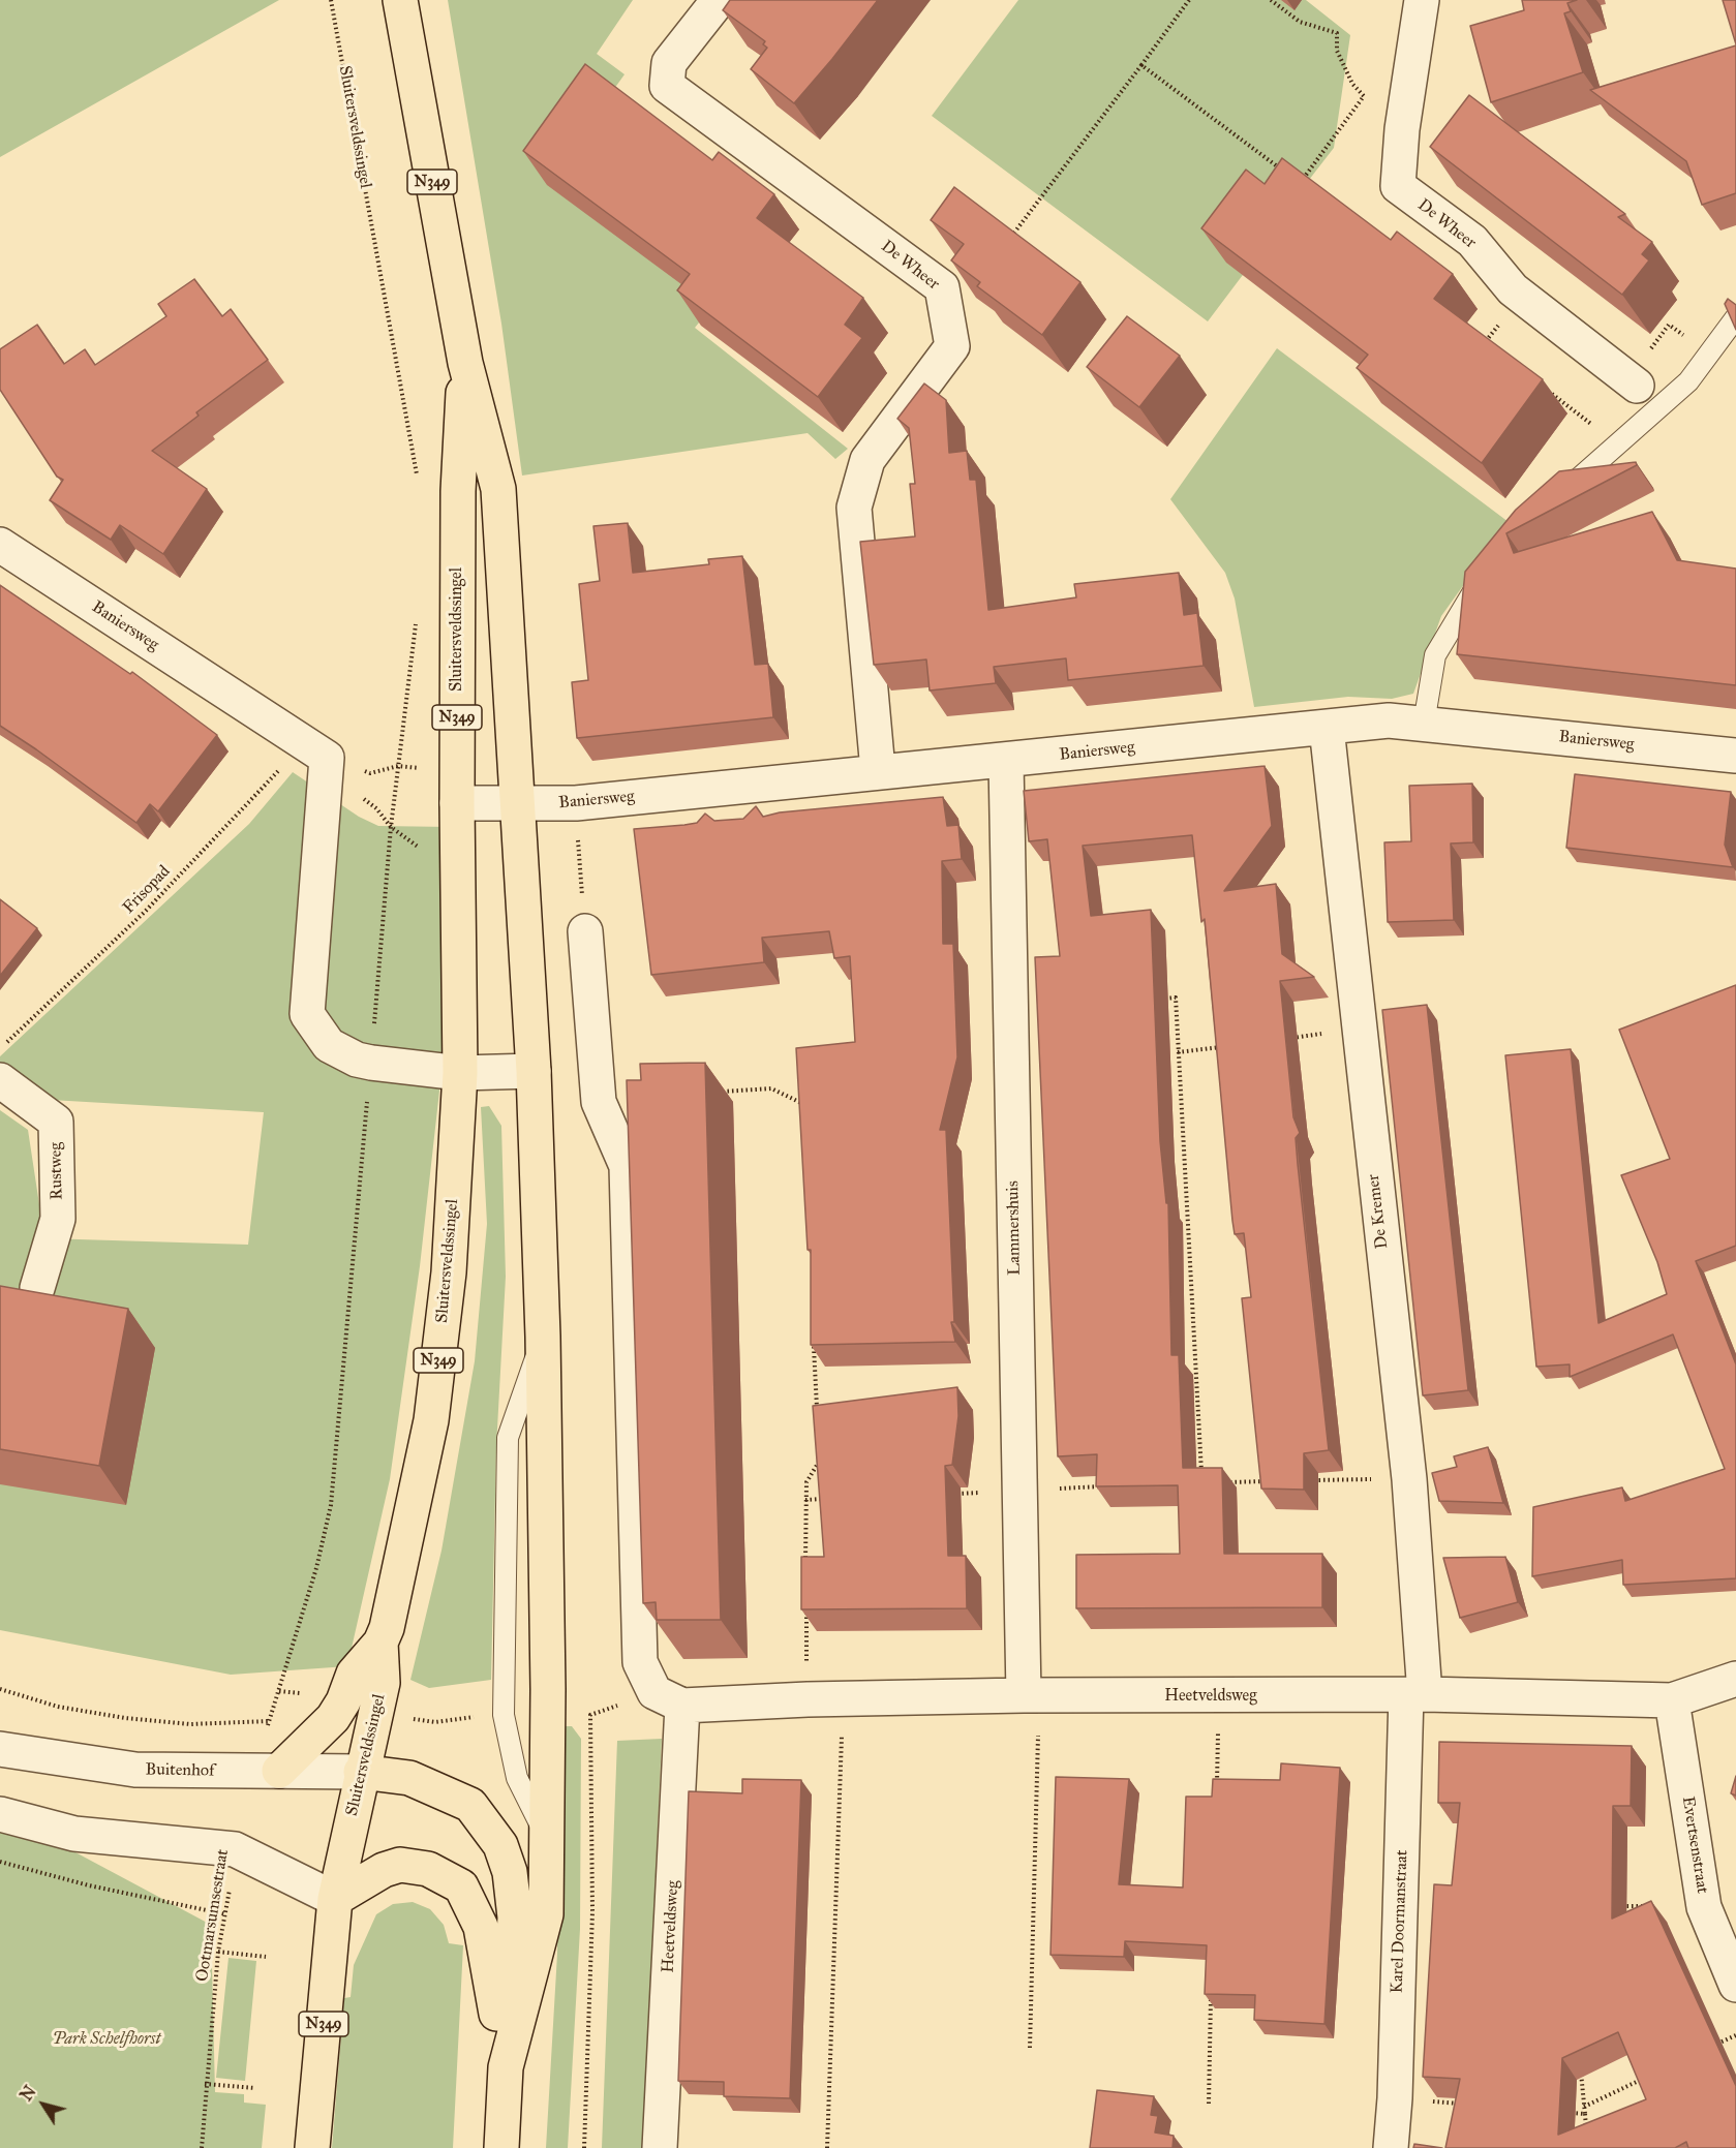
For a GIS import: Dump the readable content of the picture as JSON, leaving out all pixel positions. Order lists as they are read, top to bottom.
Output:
{
  "streets": {
    "main road": ["Sluitersveldssingel", "N349"],
    "street": [
      "De Wheer",
      "Baniersweg",
      "Rustweg",
      "De Kremer",
      "Lammershuis",
      "Heetveldsweg",
      "Buitenhof",
      "Evertsenstraat",
      "Karel Doormanstraat"
    ],
    "path": ["Frisopad", "Ootmarsumsestraat"]
  },
  "crossings": [
    ["Sluitersveldssingel", "Baniersweg"],
    ["Sluitersveldssingel", "Buitenhof"],
    ["De Wheer", "Baniersweg"],
    ["Baniersweg", "Frisopad"],
    ["Baniersweg", "De Kremer"],
    ["Baniersweg", "Lammershuis"],
    ["De Kremer", "Heetveldsweg"],
    ["De Kremer", "Karel Doormanstraat"],
    ["Lammershuis", "Heetveldsweg"],
    ["Heetveldsweg", "Evertsenstraat"],
    ["Heetveldsweg", "Karel Doormanstraat"]
  ],
  "parks": ["Park Schelfhorst"],
  "north": "top left"
}
